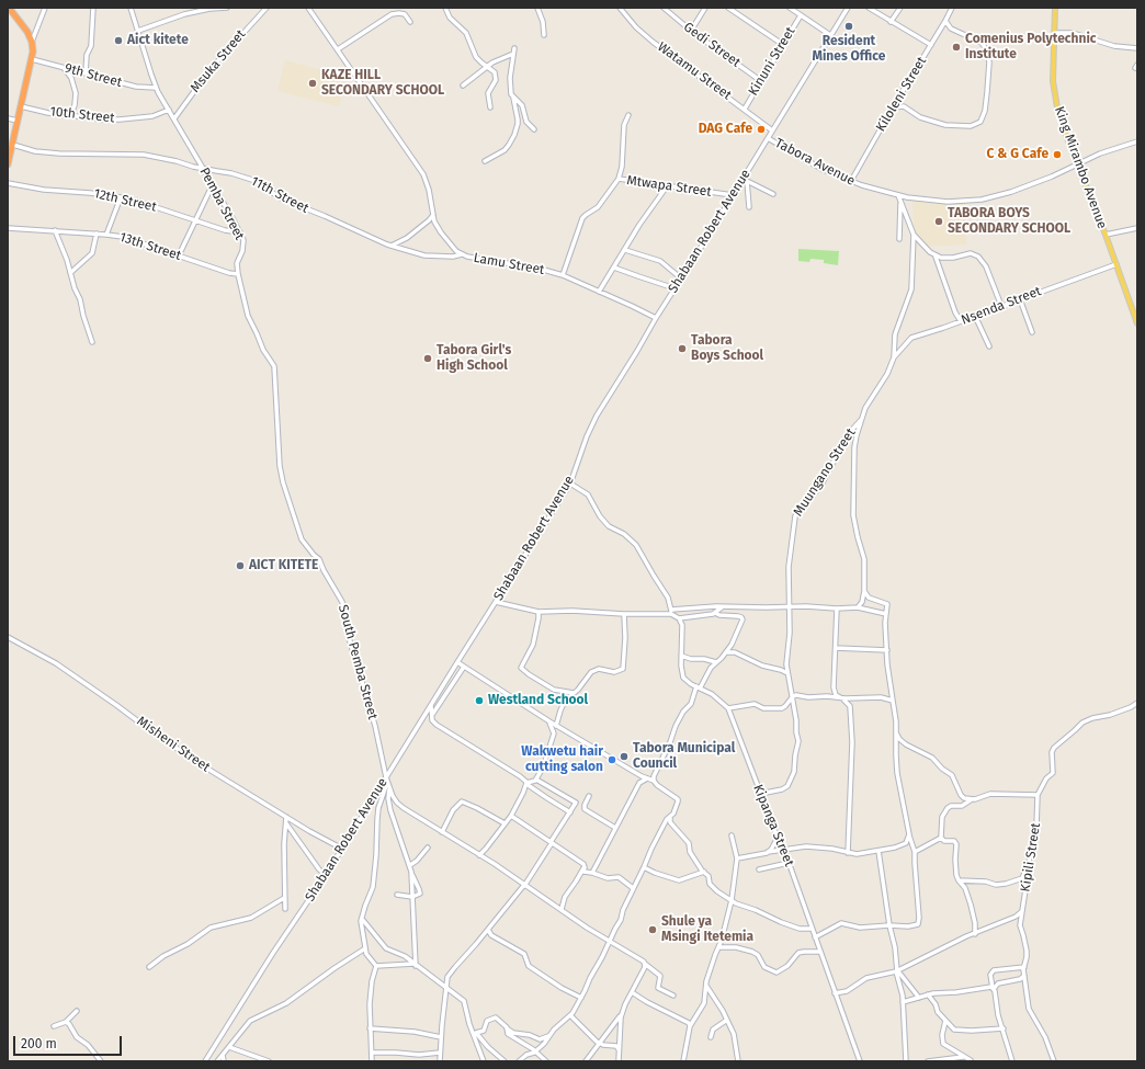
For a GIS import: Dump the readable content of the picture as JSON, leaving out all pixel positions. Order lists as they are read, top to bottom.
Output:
{
  "streets": {
    "main road": ["King Mirambo Avenue"],
    "street": [
      "Gedi Street",
      "Msuka Street",
      "Kinuni Street",
      "Watamu Street",
      "9th Street",
      "Kiloleni Street",
      "10th Street",
      "Tabora Avenue",
      "Mtwapa Street",
      "11th Street",
      "12th Street",
      "Pemba Street",
      "Shabaan Robert Avenue",
      "13th Street",
      "Lamu Street",
      "Nsenda Street",
      "Muungano Street",
      "South Pemba Street",
      "Misheni Street",
      "Kipanga Street",
      "Kipili Street"
    ]
  },
  "crossings": [
    ["Gedi Street", "Kinuni Street"],
    ["Msuka Street", "Pemba Street"],
    ["Kinuni Street", "Watamu Street"],
    ["Watamu Street", "Shabaan Robert Avenue"],
    ["9th Street", "Pemba Street"],
    ["Kiloleni Street", "Tabora Avenue"],
    ["10th Street", "Pemba Street"],
    ["Tabora Avenue", "King Mirambo Avenue"],
    ["Tabora Avenue", "Shabaan Robert Avenue"],
    ["Tabora Avenue", "Muungano Street"],
    ["King Mirambo Avenue", "Nsenda Street"],
    ["Mtwapa Street", "Shabaan Robert Avenue"],
    ["11th Street", "Pemba Street"],
    ["11th Street", "Lamu Street"],
    ["12th Street", "Pemba Street"],
    ["Pemba Street", "13th Street"],
    ["Pemba Street", "South Pemba Street"],
    ["Shabaan Robert Avenue", "Lamu Street"],
    ["Shabaan Robert Avenue", "South Pemba Street"],
    ["Shabaan Robert Avenue", "Misheni Street"],
    ["Nsenda Street", "Muungano Street"],
    ["Muungano Street", "Kipanga Street"]
  ],
  "places": [
    "Resident Mines Office",
    "Aict kitete",
    "Comenius Polytechnic Institute",
    "KAZE HILL SECONDARY SCHOOL",
    "DAG Cafe",
    "C & G Cafe",
    "TABORA BOYS SECONDARY SCHOOL",
    "Tabora Boys School",
    "Tabora Girl's High School",
    "AICT KITETE",
    "Westland School",
    "Tabora Municipal Council",
    "Wakwetu hair cutting salon",
    "Shule ya Msingi Itetemia"
  ],
  "scale_bar": "200 m"
}
